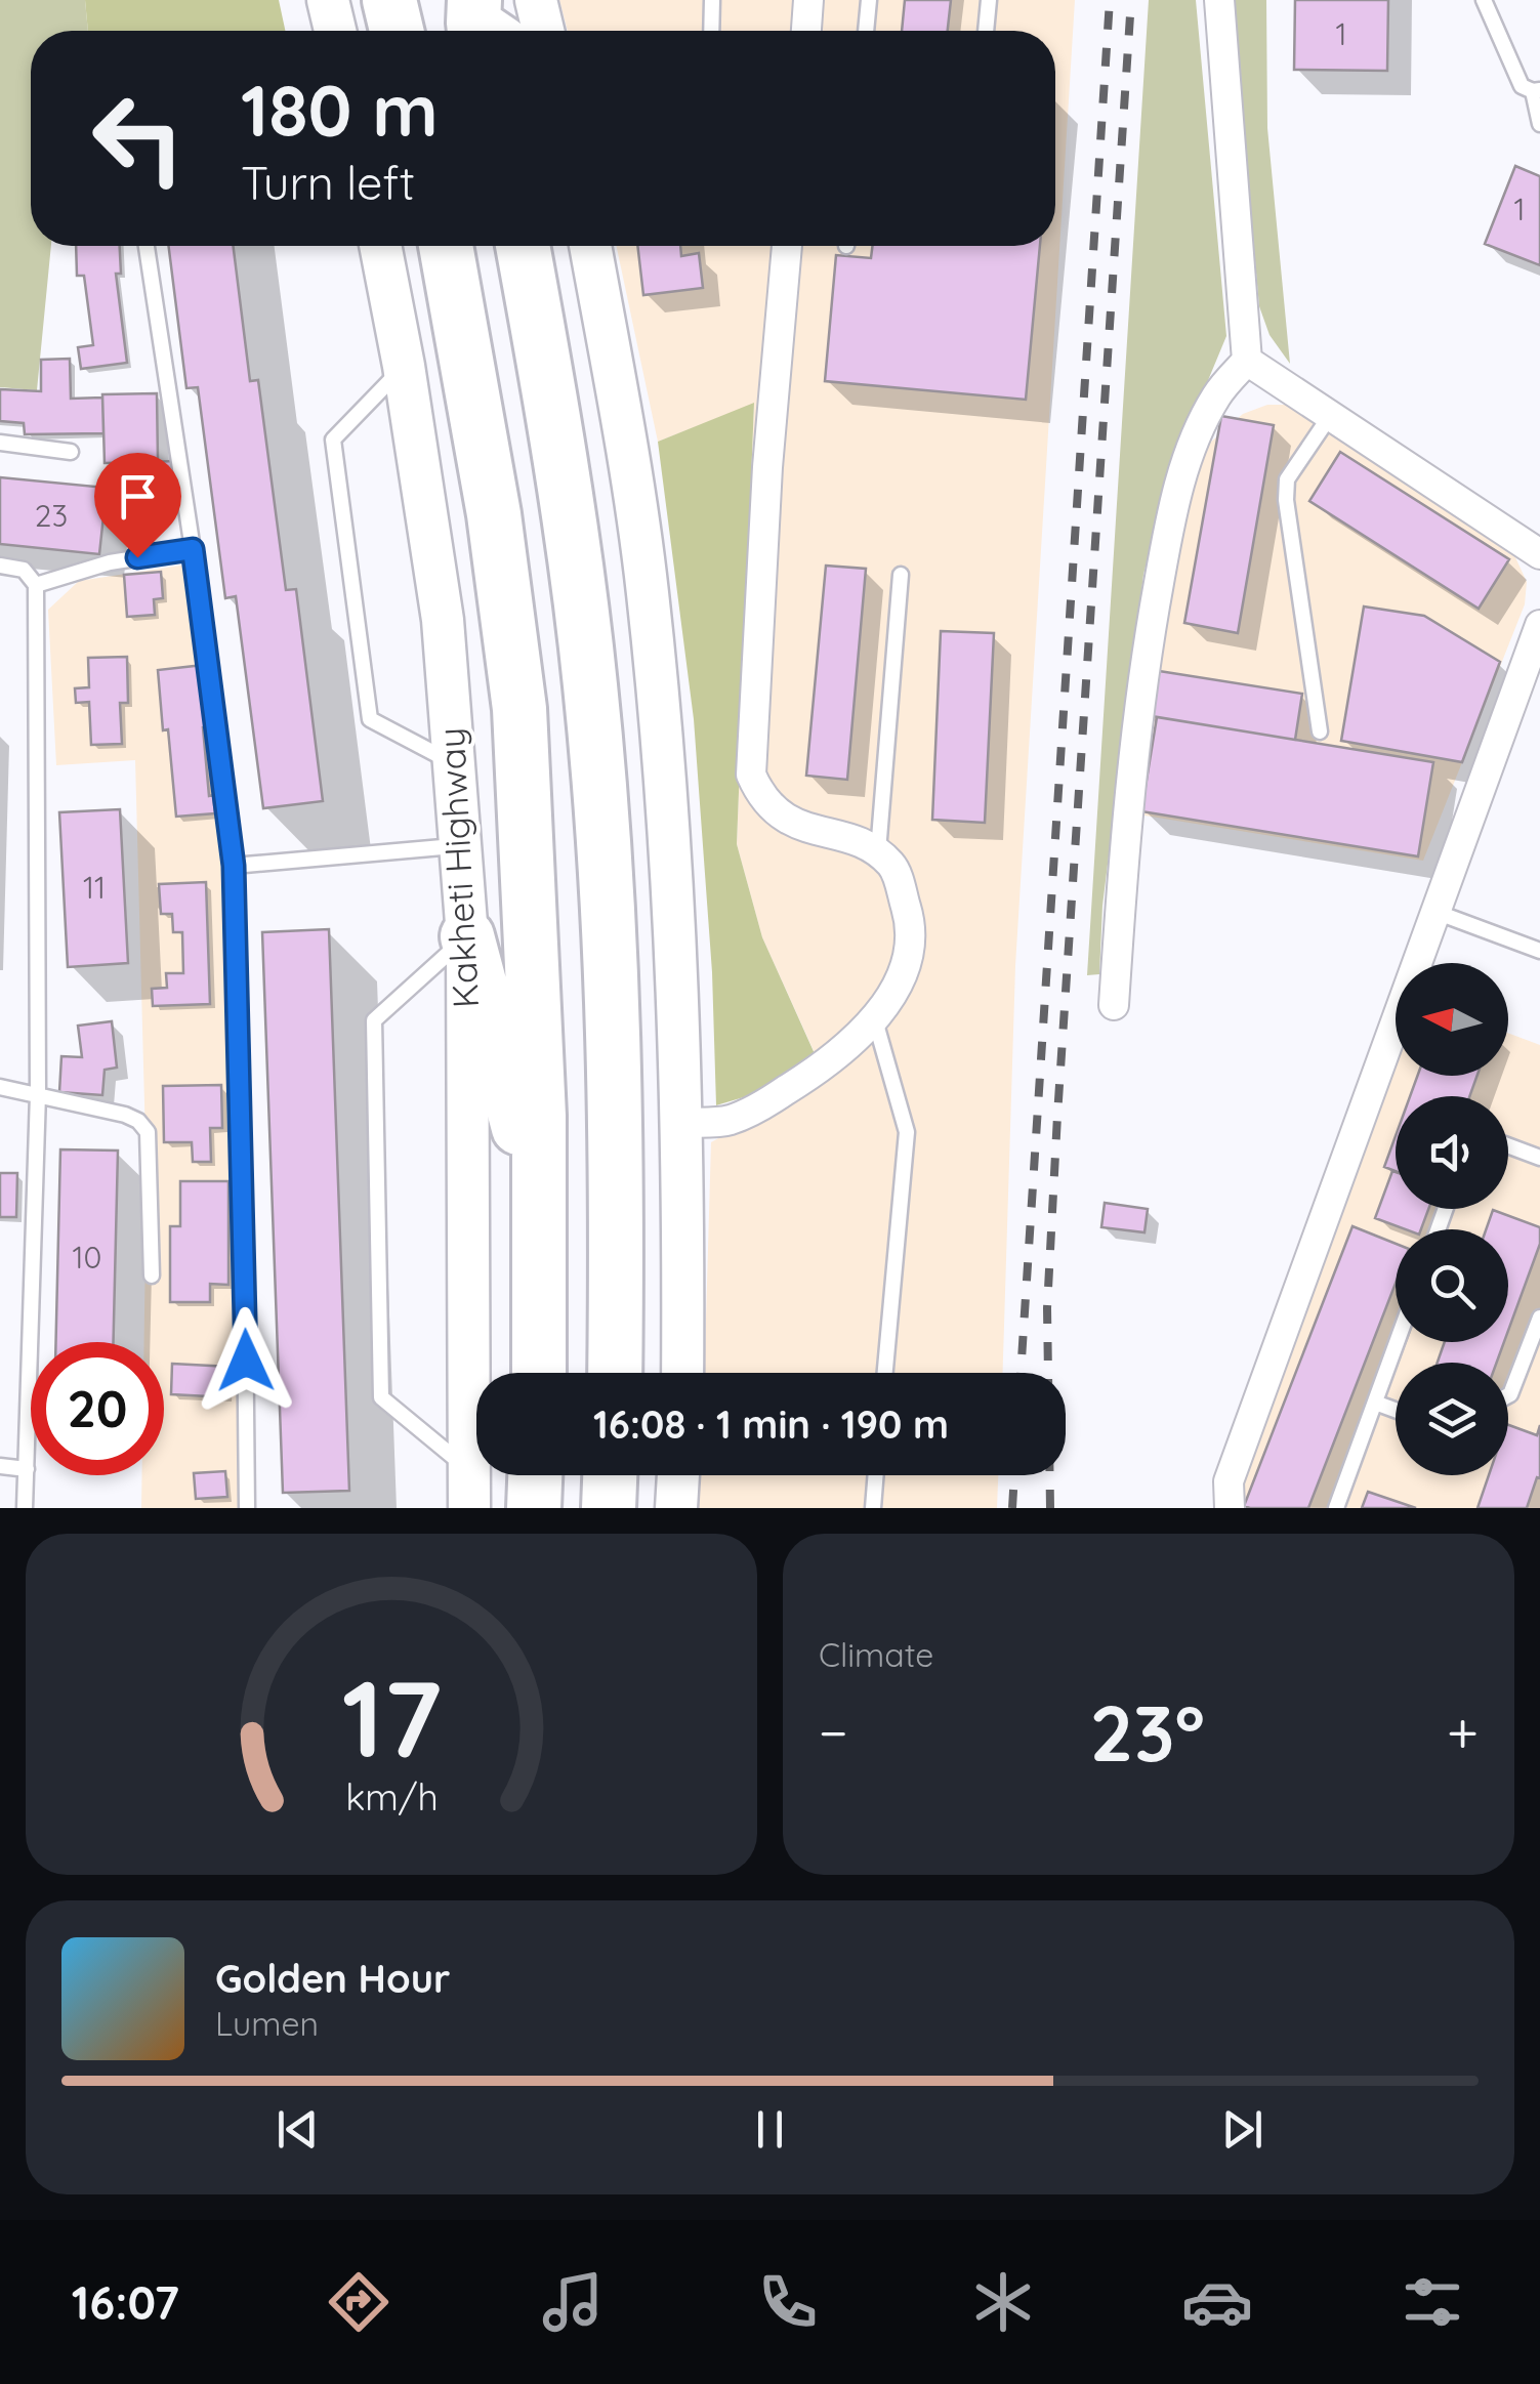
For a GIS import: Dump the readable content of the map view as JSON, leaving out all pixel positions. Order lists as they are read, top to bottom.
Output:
{
  "streets": {
    "highway": ["Kakheti Highway"]
  },
  "house_numbers": [
    "1",
    "1",
    "23",
    "11",
    "10"
  ],
  "north": "left",
  "page": {
    "turn": ["180 m", "Turn left"],
    "limit": "20",
    "trip": "16:08 · 1 min · 190 m",
    "tile": "Climate",
    "heat": ["−", "23°", "+"],
    "song": ["Golden Hour", "Lumen"],
    "tabs": "16:07",
    "gauge": ["17", "km/h"]
  }
}
